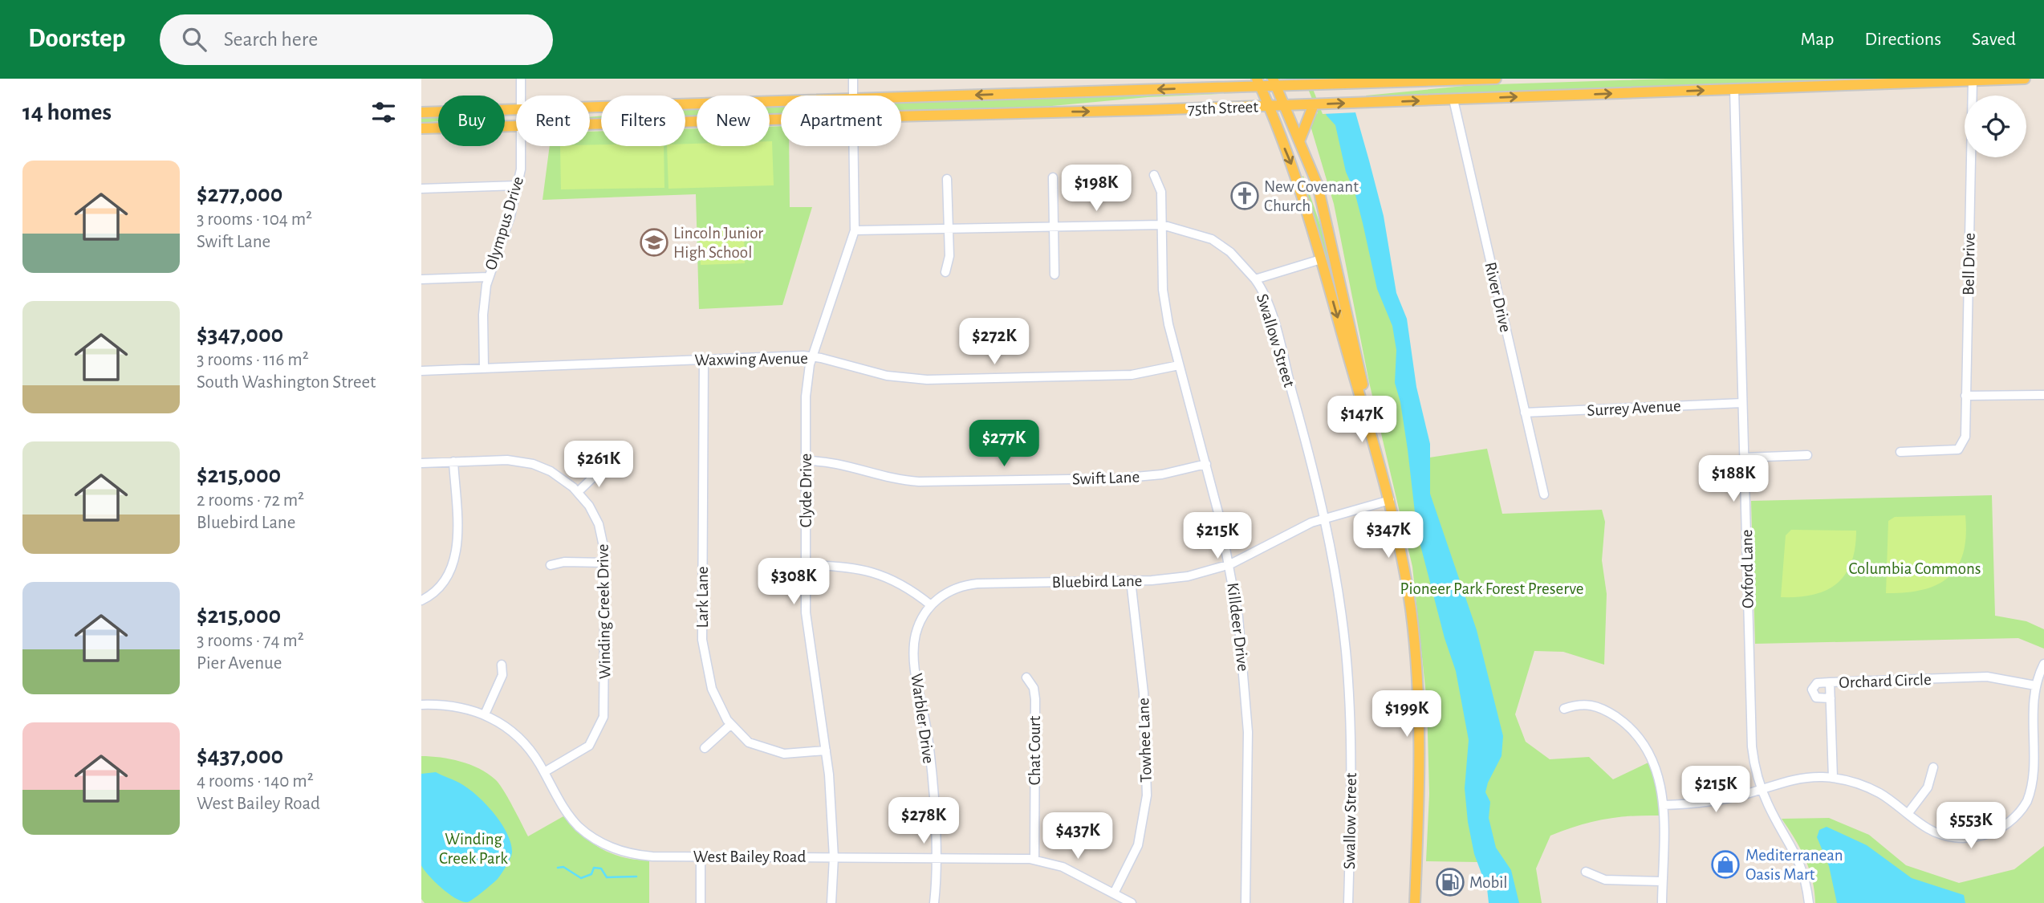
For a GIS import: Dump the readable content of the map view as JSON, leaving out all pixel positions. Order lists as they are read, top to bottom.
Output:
{
  "streets": {
    "main road": ["75th Street"],
    "street": [
      "Olympus Drive",
      "Bell Drive",
      "River Drive",
      "Swallow Street",
      "Waxwing Avenue",
      "Surrey Avenue",
      "Swift Lane",
      "Clyde Drive",
      "Oxford Lane",
      "Bluebird Lane",
      "Lark Lane",
      "Winding Creek Drive",
      "Killdeer Drive",
      "Orchard Circle",
      "Warbler Drive",
      "Towhee Lane",
      "Chat Court",
      "West Bailey Road"
    ]
  },
  "crossings": [
    ["75th Street", "Bell Drive"],
    ["75th Street", "River Drive"],
    ["75th Street", "Oxford Lane"],
    ["Olympus Drive", "Waxwing Avenue"],
    ["River Drive", "Surrey Avenue"],
    ["Swallow Street", "Clyde Drive"],
    ["Swallow Street", "Bluebird Lane"],
    ["Swallow Street", "Killdeer Drive"],
    ["Waxwing Avenue", "Clyde Drive"],
    ["Waxwing Avenue", "Lark Lane"],
    ["Waxwing Avenue", "Killdeer Drive"],
    ["Surrey Avenue", "Oxford Lane"],
    ["Swift Lane", "Clyde Drive"],
    ["Swift Lane", "Killdeer Drive"],
    ["Clyde Drive", "Lark Lane"],
    ["Clyde Drive", "West Bailey Road"],
    ["Bluebird Lane", "Killdeer Drive"],
    ["Bluebird Lane", "Warbler Drive"],
    ["Bluebird Lane", "Towhee Lane"],
    ["Winding Creek Drive", "West Bailey Road"],
    ["Warbler Drive", "West Bailey Road"],
    ["Towhee Lane", "West Bailey Road"],
    ["Chat Court", "West Bailey Road"]
  ],
  "parks": ["Columbia Commons", "Pioneer Park Forest Preserve", "Winding Creek Park"],
  "places": {
    "church": ["New Covenant Church"],
    "school or university": ["Lincoln Junior High School"],
    "shop": ["Mediterranean Oasis Mart"],
    "fuel station": ["Mobil"]
  },
  "page": {
    "header": "Doorstep",
    "search": "Search here",
    "nav": ["Map", "Directions", "Saved"],
    "heading": "14 homes",
    "chip": [
      "Buy",
      "Rent",
      "Filters",
      "New",
      "Apartment"
    ],
    "list": [
      {
        "name": "$277,000",
        "note": "3 rooms · 104 m² · Swift Lane"
      },
      {
        "name": "$347,000",
        "note": "3 rooms · 116 m² · South Washington Street"
      },
      {
        "name": "$215,000",
        "note": "2 rooms · 72 m² · Bluebird Lane"
      },
      {
        "name": "$215,000",
        "note": "3 rooms · 74 m² · Pier Avenue"
      },
      {
        "name": "$437,000",
        "note": "4 rooms · 140 m² · West Bailey Road"
      }
    ],
    "price": [
      "$198K",
      "$272K",
      "$147K",
      "$277K",
      "$261K",
      "$188K",
      "$347K",
      "$215K",
      "$308K",
      "$199K",
      "$215K",
      "$278K",
      "$553K",
      "$437K"
    ]
  }
}
